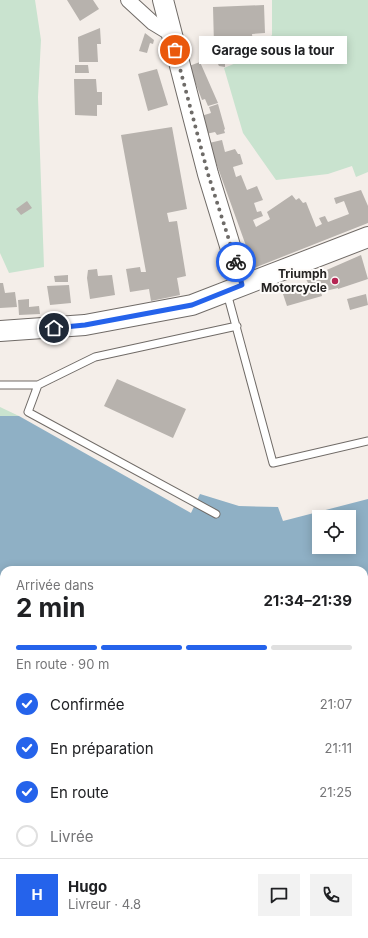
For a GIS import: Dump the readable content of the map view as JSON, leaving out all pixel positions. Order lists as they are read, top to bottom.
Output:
{
  "places": ["Garage sous la tour", "Triumph Motorcycle"],
  "page": {
    "bubble": "Garage sous la tour",
    "heading": ["2 min", "Arrivée dans", "21:34–21:39"],
    "panel": ["Hugo", "Livreur · 4.8"],
    "bar": "En route · 90 m",
    "list": [
      ["Confirmée", "21:07"],
      ["En préparation", "21:11"],
      ["En route", "21:25"],
      "Livrée"
    ],
    "round": "H"
  }
}
